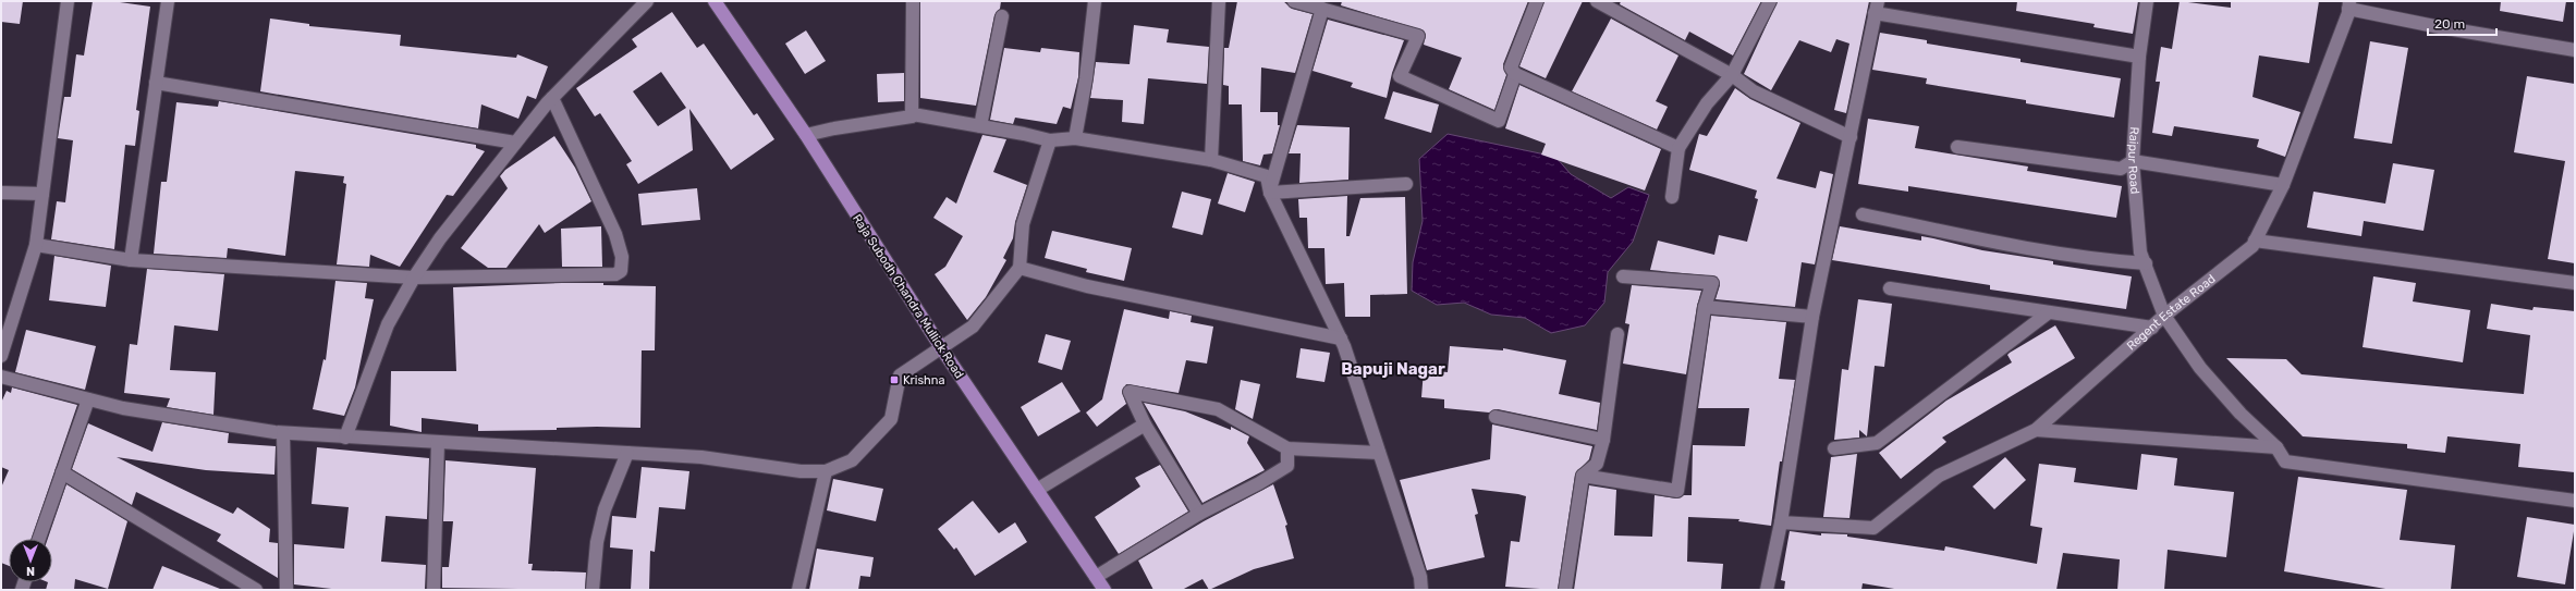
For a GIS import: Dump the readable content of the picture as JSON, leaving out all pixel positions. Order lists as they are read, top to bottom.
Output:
{
  "streets": {
    "main road": ["Raja Subodh Chandra Mullick Road"],
    "street": ["Raipur Road", "Regent Estate Road"]
  },
  "crossings": [
    ["Raipur Road", "Regent Estate Road"]
  ],
  "districts": ["Bapuji Nagar"],
  "places": {
    "transit": ["Krishna"]
  },
  "scale_bar": "20 m",
  "north": "bottom"
}
